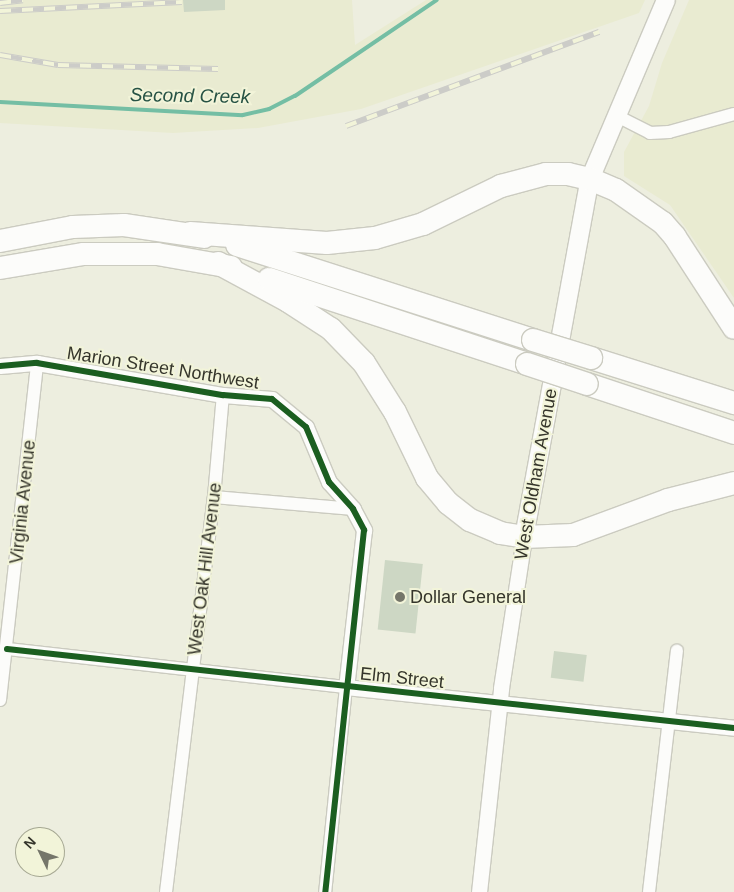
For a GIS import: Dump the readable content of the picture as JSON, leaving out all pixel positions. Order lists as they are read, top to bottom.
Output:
{
  "streets": {
    "main road": ["West Oldham Avenue"],
    "street": [
      "Marion Street Northwest",
      "Virginia Avenue",
      "West Oak Hill Avenue",
      "Elm Street"
    ]
  },
  "crossings": [
    ["Marion Street Northwest", "Virginia Avenue"],
    ["Marion Street Northwest", "West Oak Hill Avenue"],
    ["Marion Street Northwest", "Elm Street"],
    ["West Oldham Avenue", "Elm Street"],
    ["Virginia Avenue", "Elm Street"],
    ["West Oak Hill Avenue", "Elm Street"]
  ],
  "water": ["Second Creek"],
  "places": ["Dollar General"],
  "north": "top left"
}
